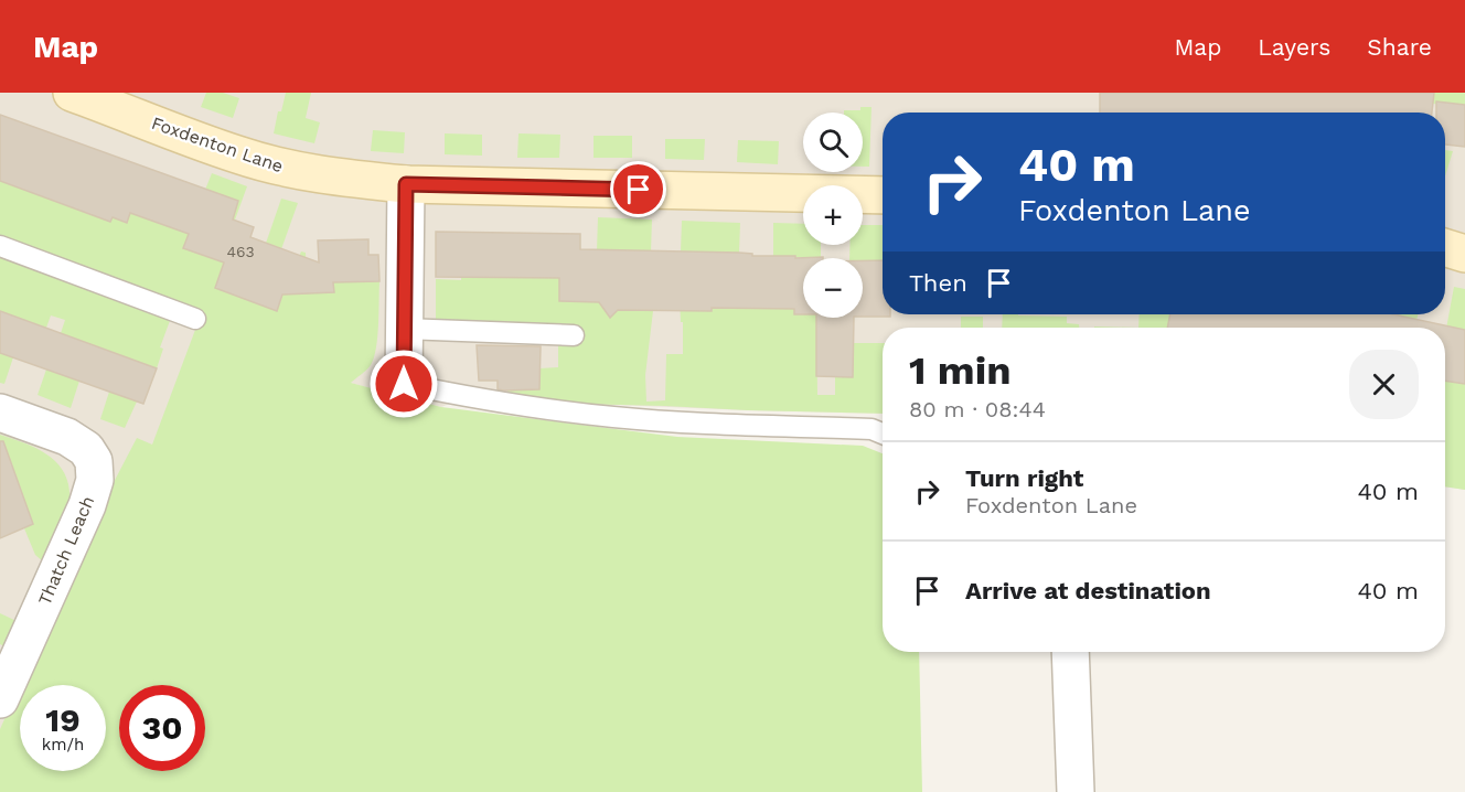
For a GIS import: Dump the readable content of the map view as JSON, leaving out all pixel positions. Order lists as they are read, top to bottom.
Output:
{
  "streets": {
    "main road": ["Foxdenton Lane"],
    "street": ["Thatch Leach"]
  },
  "house_numbers": ["463"],
  "page": {
    "header": "Map",
    "nav": ["Map", "Layers", "Share"],
    "map_buttons": ["+", "−"],
    "turn": ["40 m", "Foxdenton Lane"],
    "then": "Then",
    "heading": ["1 min", "80 m · 08:44"],
    "list": [
      {
        "name": "Turn right",
        "note": "Foxdenton Lane",
        "value": "40 m"
      },
      {
        "name": "Arrive at destination",
        "value": "40 m"
      }
    ],
    "speed": "19 km/h",
    "limit": "30"
  }
}
